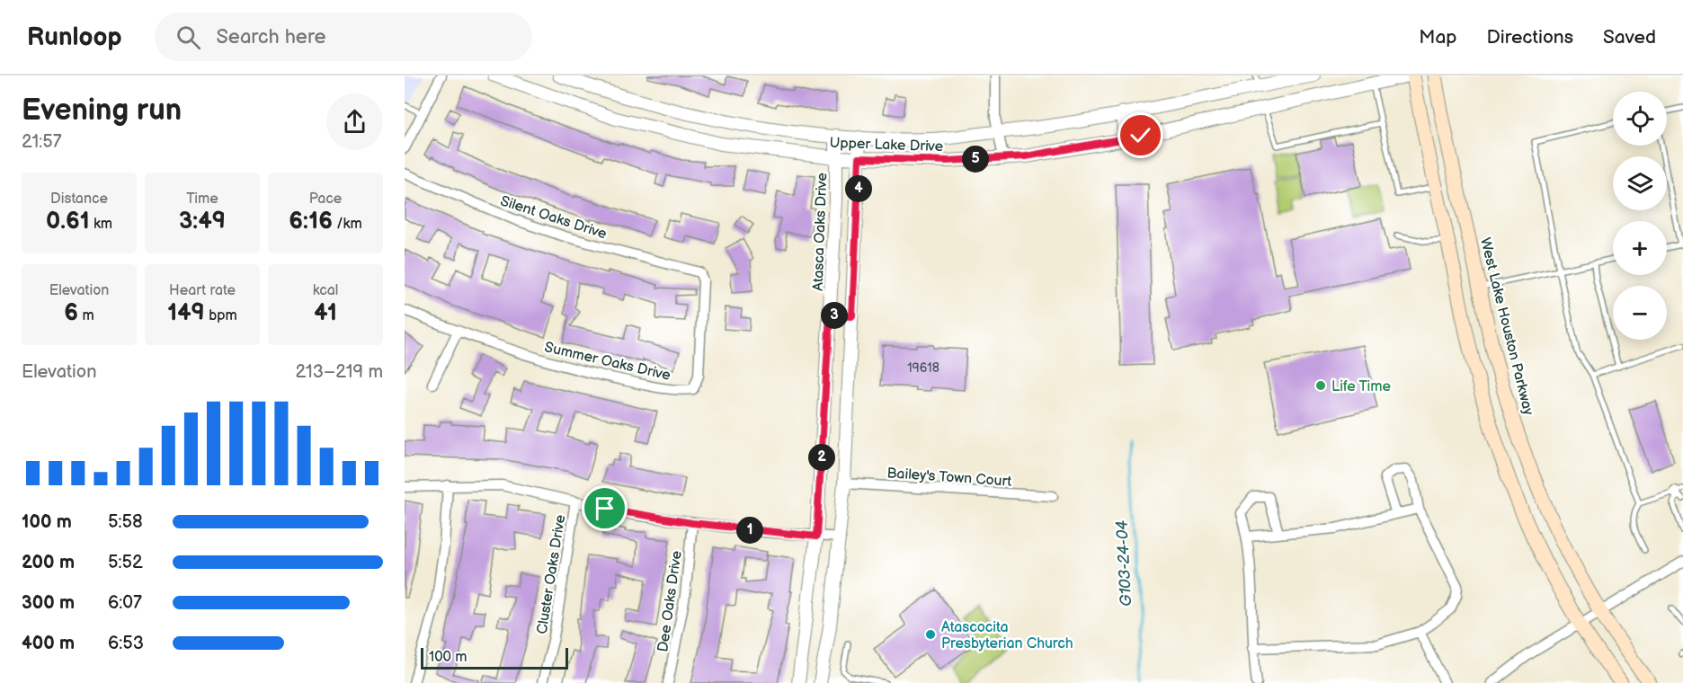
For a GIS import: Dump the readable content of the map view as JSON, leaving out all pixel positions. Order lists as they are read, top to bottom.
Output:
{
  "streets": {
    "main road": ["West Lake Houston Parkway"],
    "street": [
      "Upper Lake Drive",
      "Silent Oaks Drive",
      "Atasca Oaks Drive",
      "Summer Oaks Drive",
      "Bailey's Town Court",
      "Cluster Oaks Drive",
      "Dee Oaks Drive"
    ]
  },
  "crossings": [
    ["Upper Lake Drive", "Atasca Oaks Drive"],
    ["Silent Oaks Drive", "Summer Oaks Drive"]
  ],
  "water": ["G103-24-04"],
  "places": ["Life Time", "Atascocita Presbyterian Church"],
  "house_numbers": ["19618"],
  "scale_bar": "100 m",
  "page": {
    "header": "Runloop",
    "search": "Search here",
    "nav": ["Map", "Directions", "Saved"],
    "heading": ["Evening run", "21:57"],
    "map_buttons": ["+", "−"],
    "pins": [
      "5",
      "4",
      "3",
      "2",
      "1"
    ],
    "stats": [
      ["Distance", "0.61 km"],
      ["Time", "3:49"],
      ["Pace", "6:16 /km"],
      ["Elevation", "6 m"],
      ["Heart rate", "149 bpm"],
      ["kcal", "41"]
    ],
    "chart": ["Elevation", "213–219 m"],
    "list": [
      {
        "name": "100 m",
        "note": "5:58"
      },
      {
        "name": "200 m",
        "note": "5:52"
      },
      {
        "name": "300 m",
        "note": "6:07"
      },
      {
        "name": "400 m",
        "note": "6:53"
      }
    ],
    "scale": "100 m"
  }
}
